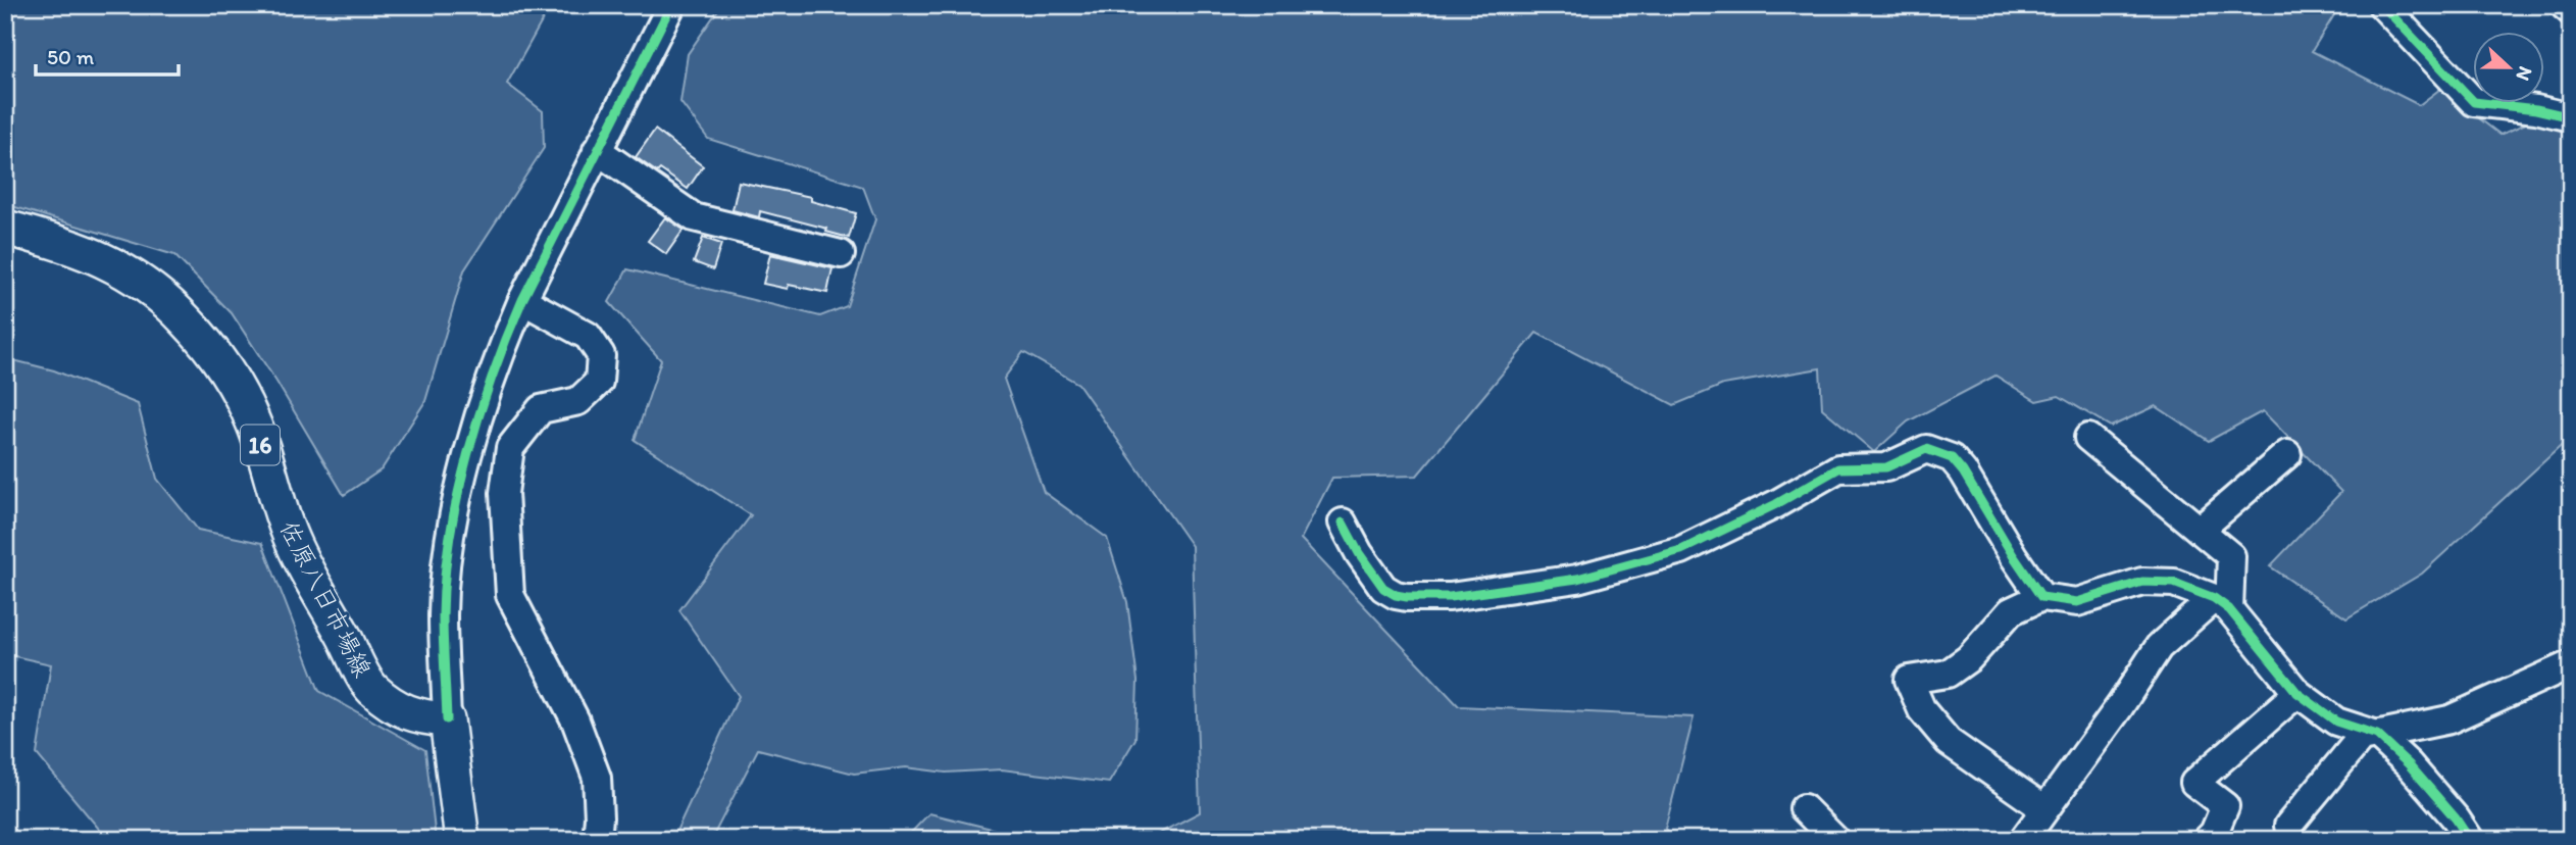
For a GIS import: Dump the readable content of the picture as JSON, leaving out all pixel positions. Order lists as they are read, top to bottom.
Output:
{
  "streets": {
    "main road": ["16", "佐原八日市場線"]
  },
  "scale_bar": "50 m",
  "north": "right"
}
